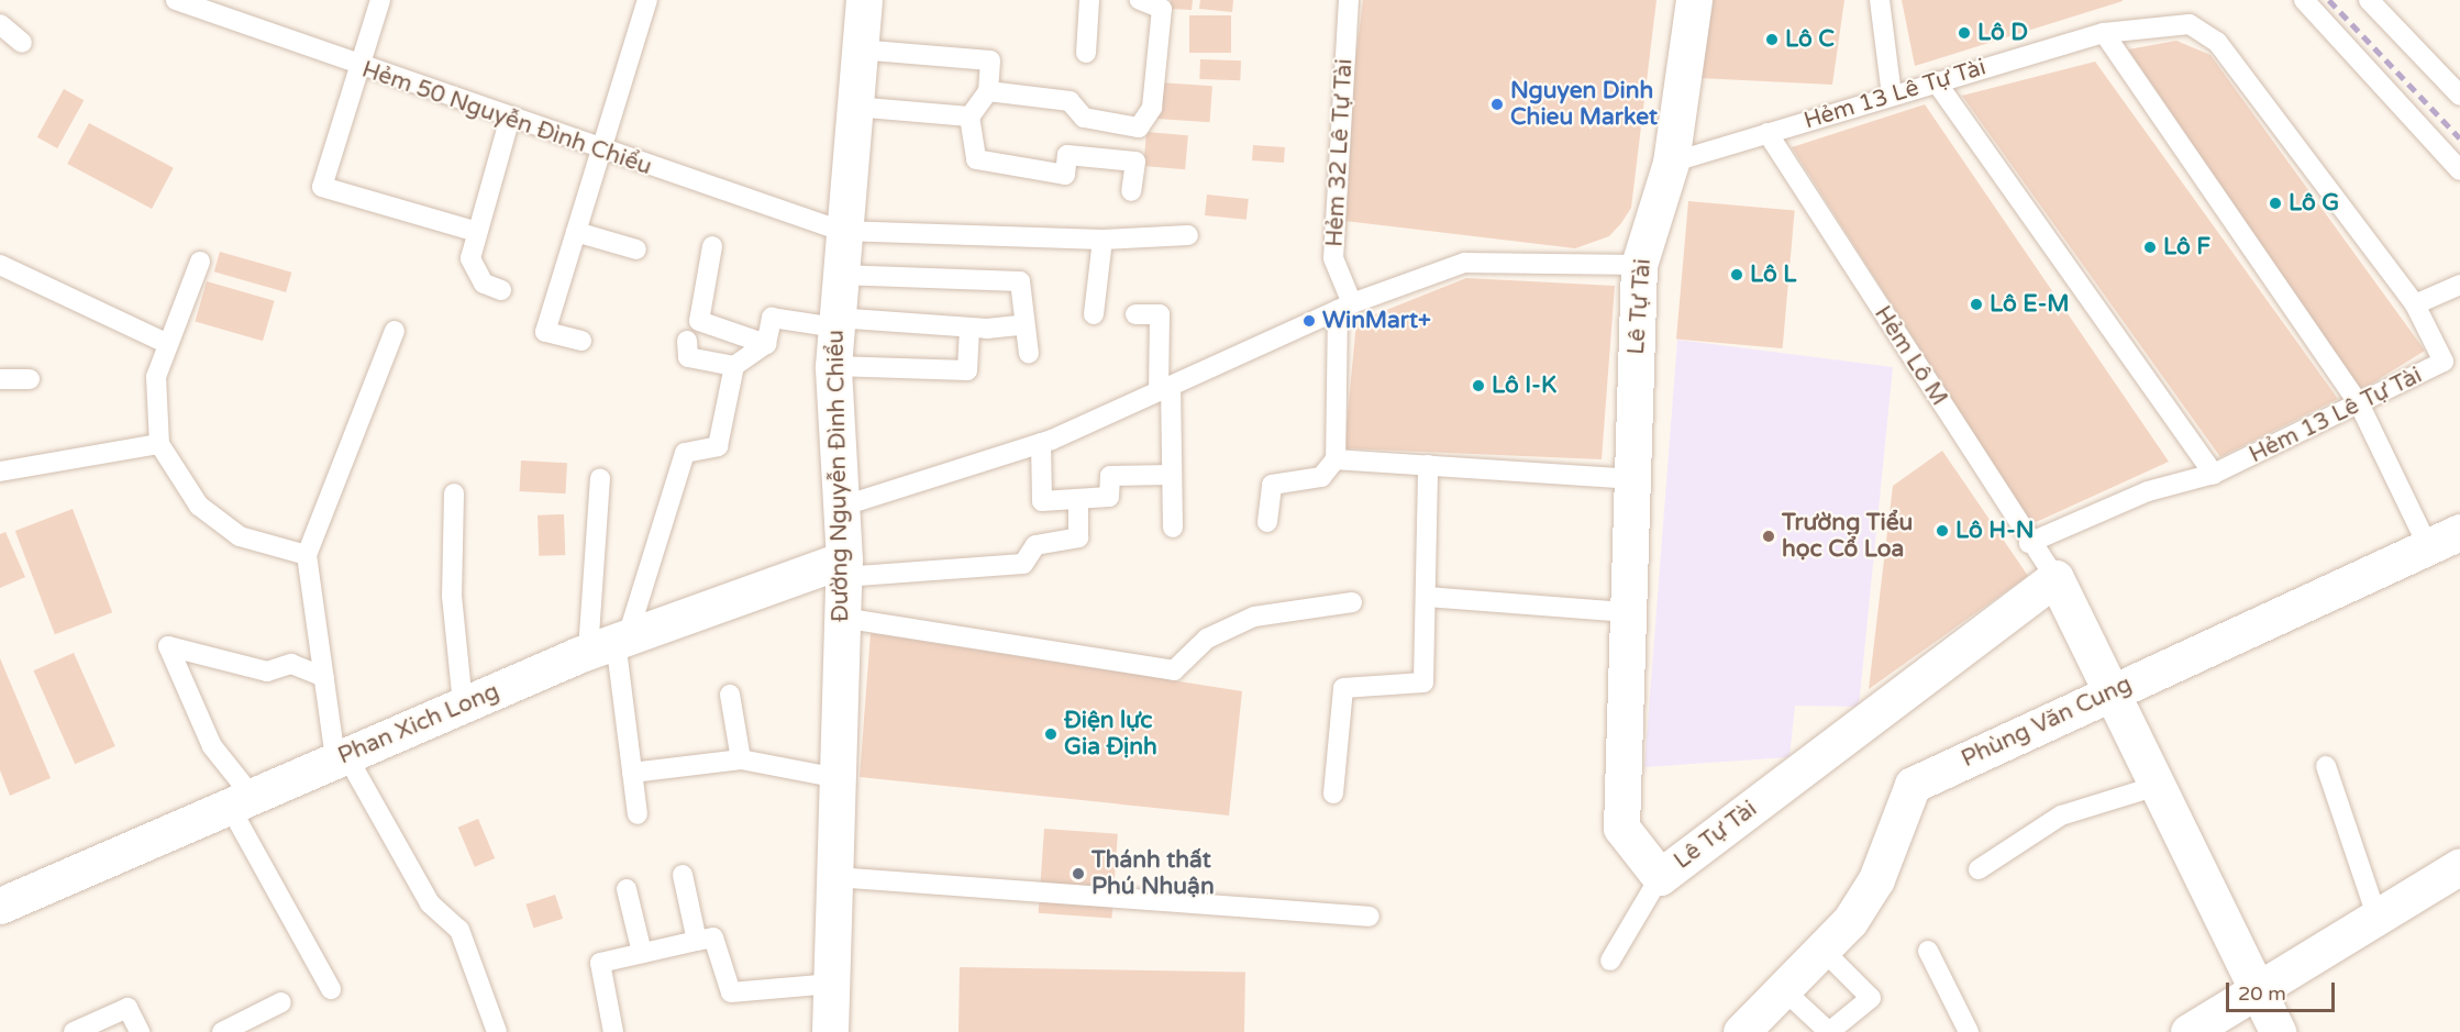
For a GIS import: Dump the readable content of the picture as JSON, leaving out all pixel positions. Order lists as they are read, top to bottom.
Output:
{
  "streets": {
    "street": [
      "Lê Tự Tài",
      "Đường Nguyễn Đình Chiểu",
      "Phùng Văn Cung",
      "Phan Xich Long"
    ],
    "lane": [
      "Hẻm 13 Lê Tự Tài",
      "Hẻm 50 Nguyễn Đình Chiểu",
      "Hẻm 32 Lê Tự Tài",
      "Hẻm Lô M"
    ]
  },
  "crossings": [
    ["Hẻm 13 Lê Tự Tài", "Lê Tự Tài"],
    ["Hẻm 13 Lê Tự Tài", "Hẻm Lô M"],
    ["Hẻm 50 Nguyễn Đình Chiểu", "Đường Nguyễn Đình Chiểu"],
    ["Lê Tự Tài", "Hẻm Lô M"],
    ["Đường Nguyễn Đình Chiểu", "Phan Xich Long"]
  ],
  "places": [
    "Lô D",
    "Lô C",
    "Nguyen Dinh Chieu Market",
    "Lô G",
    "Lô F",
    "Lô L",
    "Lô E-M",
    "WinMart+",
    "Lô I-K",
    "Lô H-N",
    "Trường Tiểu học Cổ Loa",
    "Điện lực Gia Định",
    "Thánh thất Phú Nhuận"
  ],
  "scale_bar": "20 m"
}
